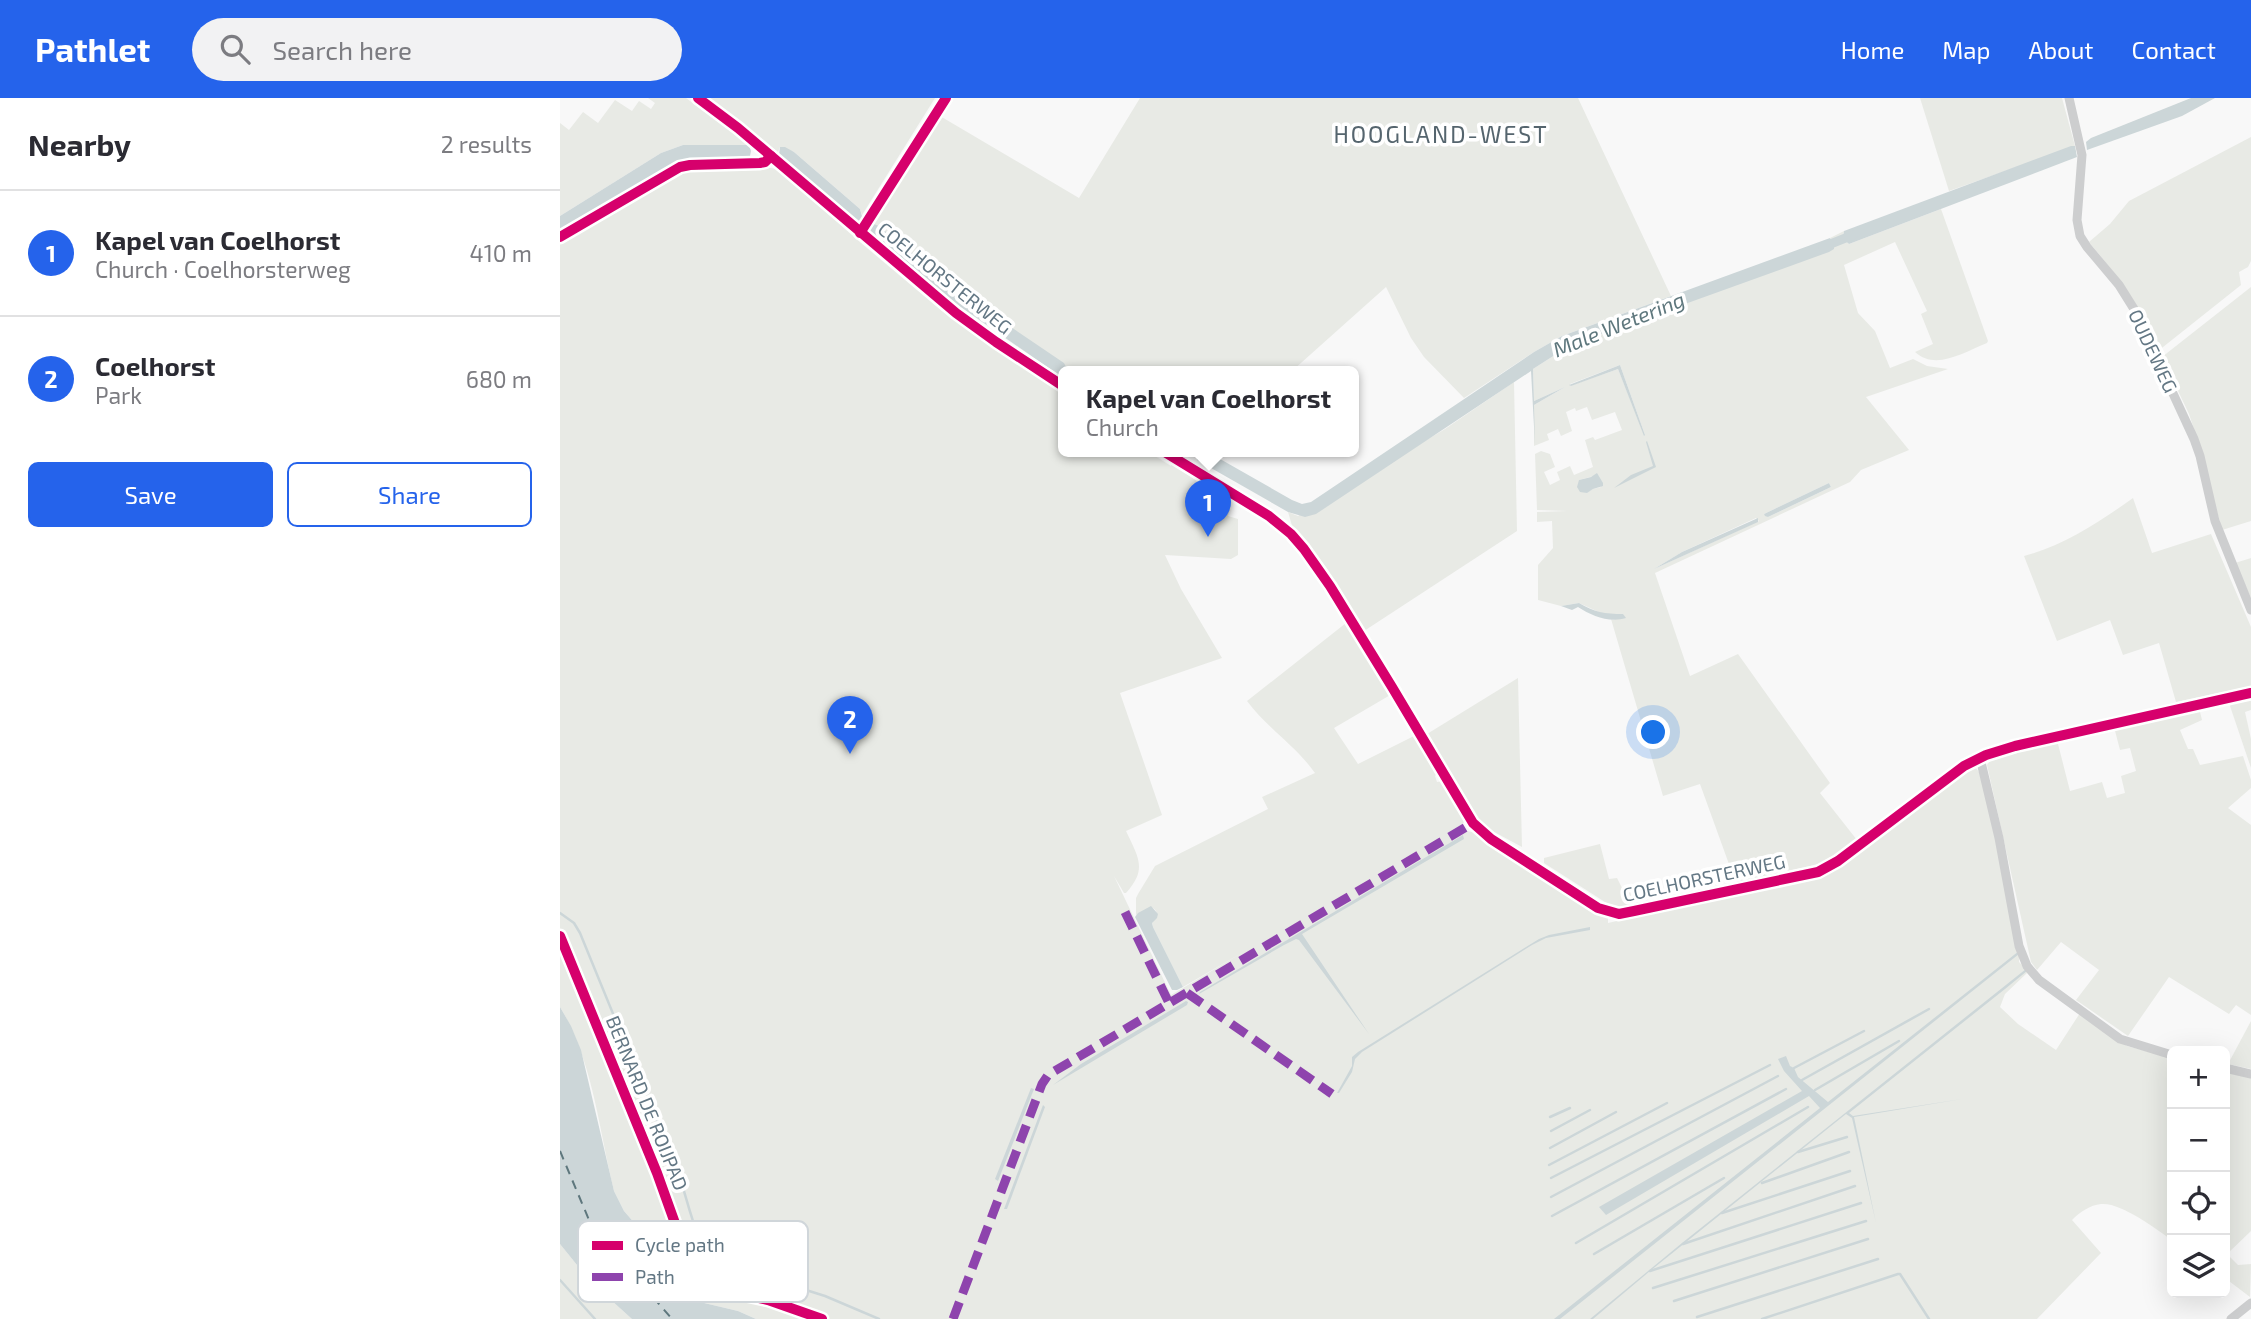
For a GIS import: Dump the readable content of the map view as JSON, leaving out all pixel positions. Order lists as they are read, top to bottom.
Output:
{
  "streets": {
    "street": ["COELHORSTERWEG", "OUDEWEG"],
    "cycle path": ["BERNARD DE ROIJPAD"]
  },
  "districts": ["HOOGLAND-WEST"],
  "water": ["Male Wetering"],
  "legend": ["Cycle path", "Path"],
  "page": {
    "header": "Pathlet",
    "search": "Search here",
    "nav": [
      "Home",
      "Map",
      "About",
      "Contact"
    ],
    "heading": ["Nearby", "2 results"],
    "list": [
      {
        "mark": "1",
        "name": "Kapel van Coelhorst",
        "note": "Church · Coelhorsterweg",
        "value": "410 m"
      },
      {
        "mark": "2",
        "name": "Coelhorst",
        "note": "Park",
        "value": "680 m"
      }
    ],
    "popup": ["Kapel van Coelhorst", "Church"],
    "buttons": ["Save", "Share"],
    "pins": ["1", "2"],
    "map_buttons": ["+", "−"]
  }
}
